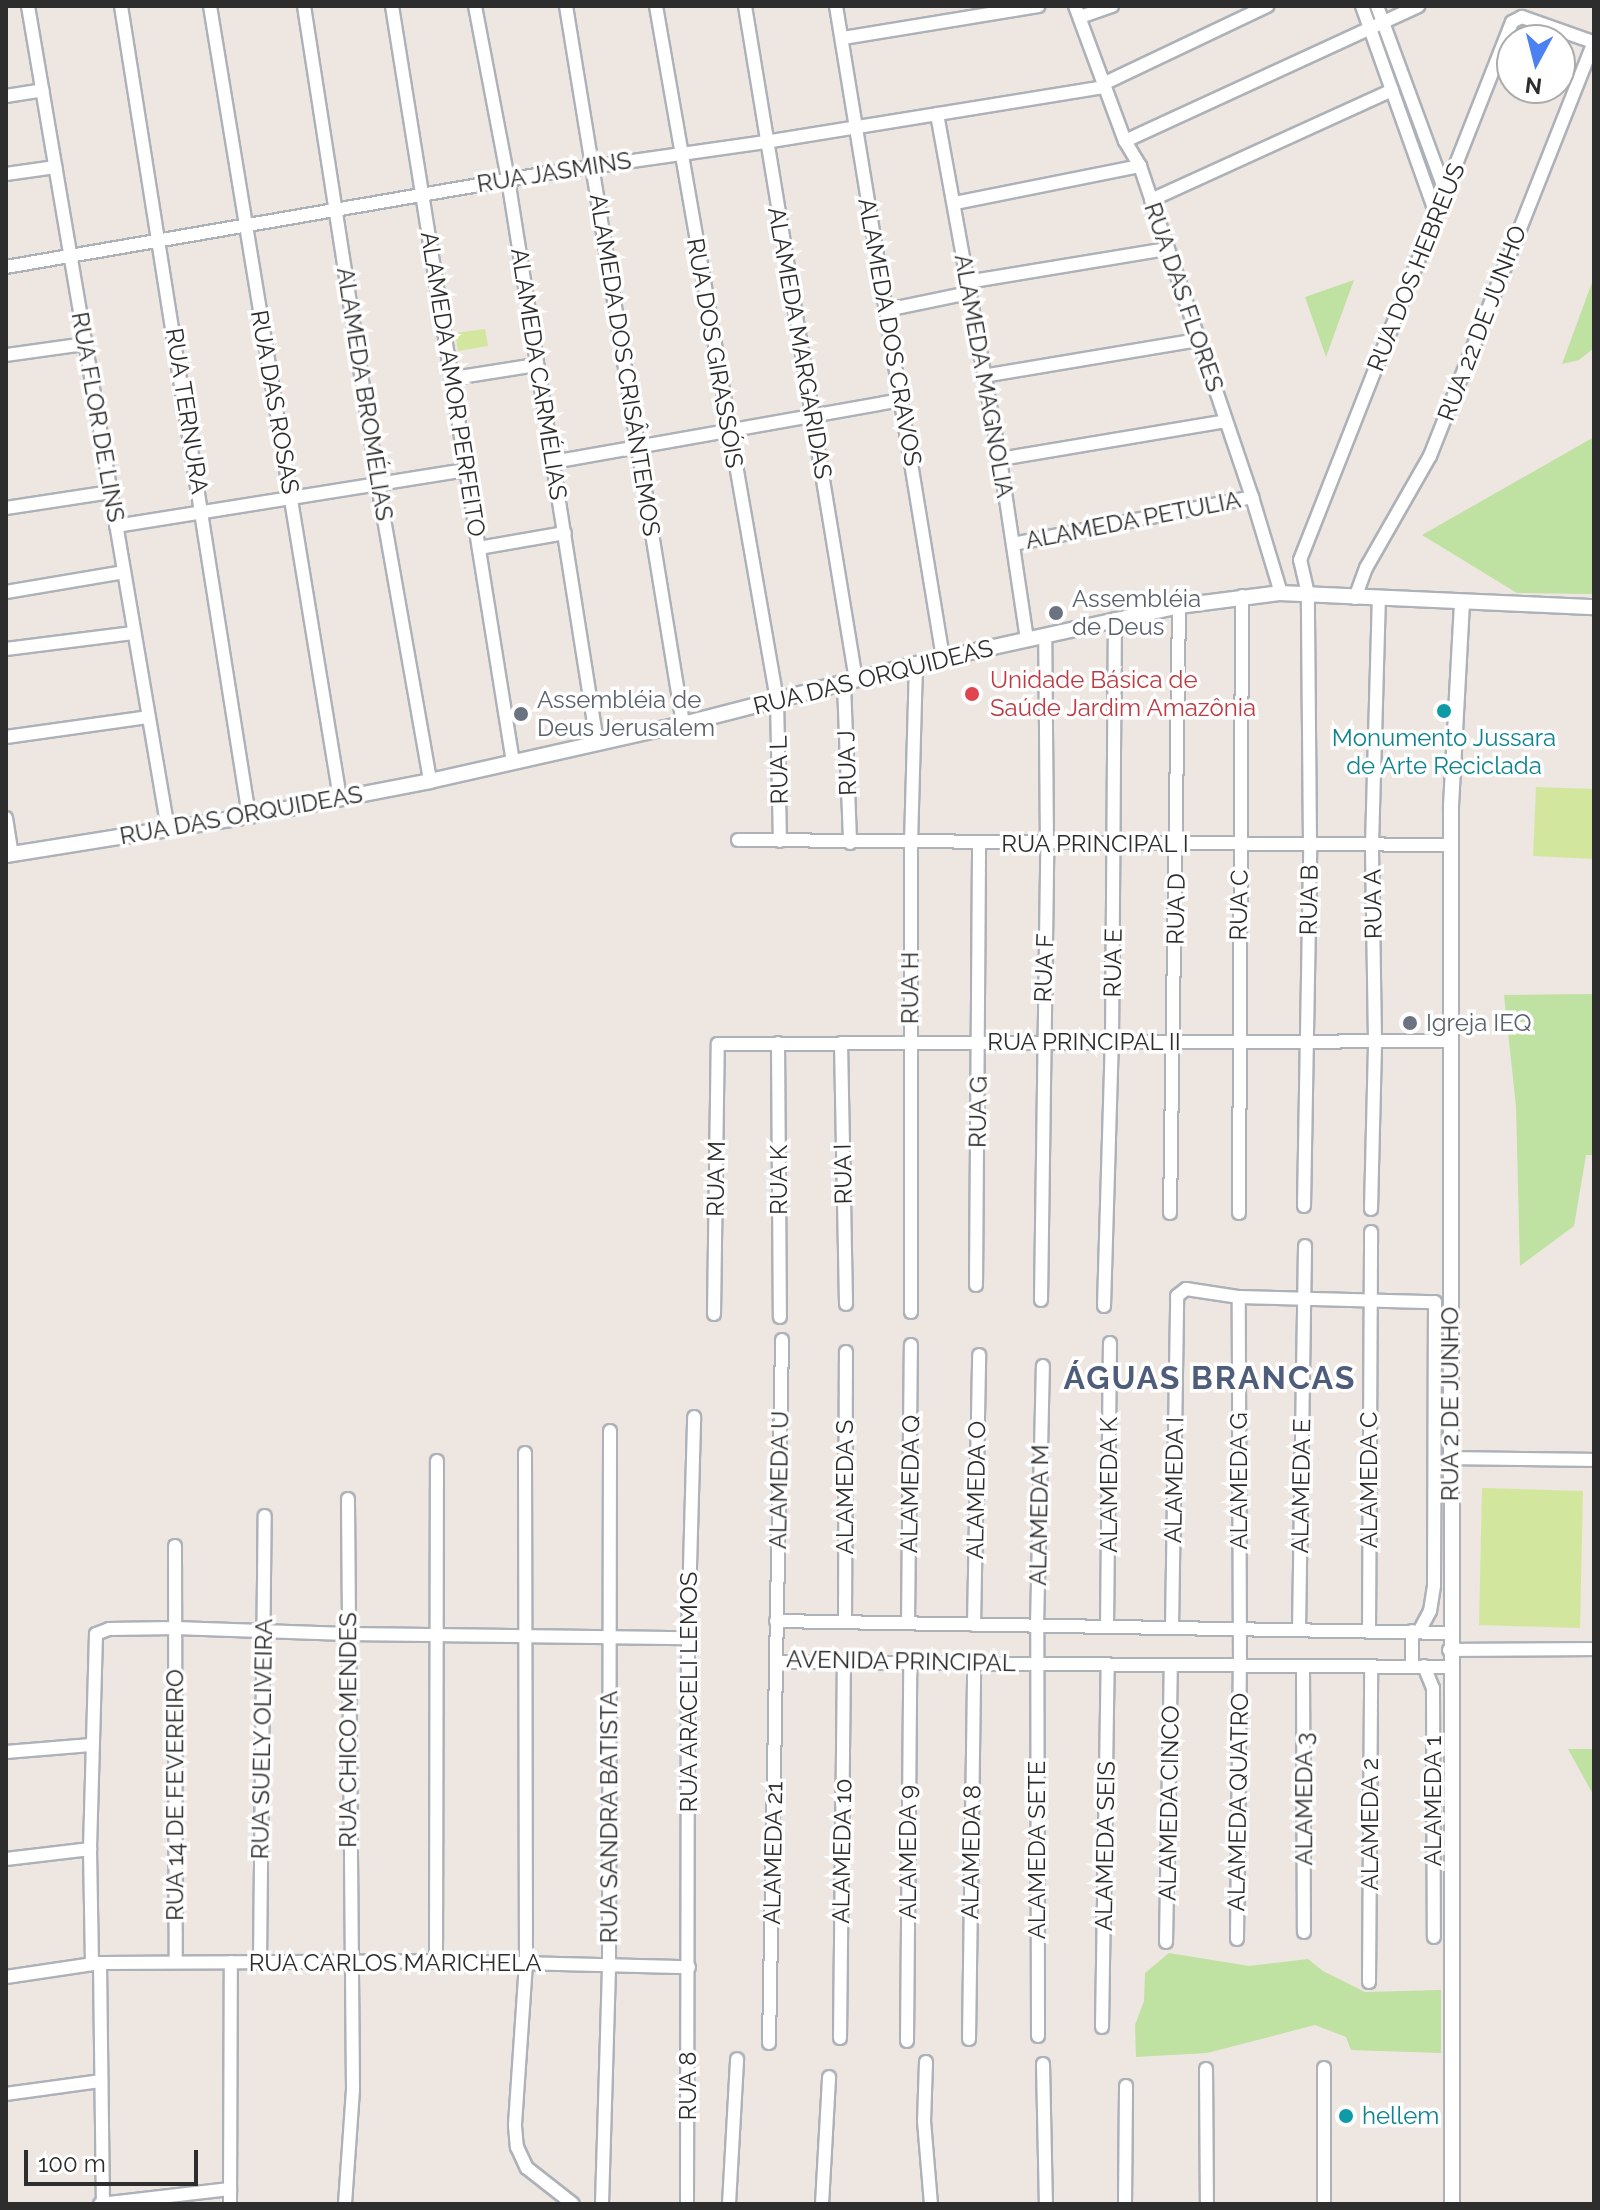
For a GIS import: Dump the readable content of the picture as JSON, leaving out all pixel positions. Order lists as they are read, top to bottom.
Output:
{
  "streets": {
    "street": [
      "RUA JASMINS",
      "RUA DOS HEBREUS",
      "RUA DAS FLORES",
      "RUA 22 DE JUNHO",
      "ALAMEDA DOS CRAVOS",
      "ALAMEDA MARGARIDAS",
      "RUA DOS GIRASSÓIS",
      "ALAMEDA DOS CRISÂNTEMOS",
      "ALAMEDA CARMÉLIAS",
      "ALAMEDA MAGNOLIA",
      "ALAMEDA AMOR PERFEITO",
      "ALAMEDA BROMÉLIAS",
      "RUA DAS ROSAS",
      "RUA TERNURA",
      "RUA FLOR DE LINS",
      "ALAMEDA PETULIA",
      "RUA DAS ORQUIDEAS",
      "RUA J",
      "RUA L",
      "RUA PRINCIPAL I",
      "RUA B",
      "RUA A",
      "RUA C",
      "RUA D",
      "RUA E",
      "RUA F",
      "RUA H",
      "RUA PRINCIPAL II",
      "RUA G",
      "RUA I",
      "RUA M",
      "RUA K",
      "RUA 2 DE JUNHO",
      "ALAMEDA U",
      "ALAMEDA I",
      "ALAMEDA C",
      "ALAMEDA G",
      "ALAMEDA Q",
      "ALAMEDA K",
      "ALAMEDA E",
      "ALAMEDA S",
      "ALAMEDA O",
      "ALAMEDA M",
      "AVENIDA PRINCIPAL",
      "RUA ARACELI LEMOS",
      "RUA CHICO MENDES",
      "RUA SUELY OLIVEIRA",
      "RUA 14 DE FEVEREIRO",
      "ALAMEDA 3",
      "ALAMEDA 1",
      "ALAMEDA QUATRO",
      "ALAMEDA CINCO",
      "RUA SANDRA BATISTA",
      "ALAMEDA 2",
      "ALAMEDA SEIS",
      "ALAMEDA SETE",
      "ALAMEDA 10",
      "ALAMEDA 9",
      "ALAMEDA 8",
      "ALAMEDA 21",
      "RUA CARLOS MARICHELA",
      "RUA 8"
    ]
  },
  "crossings": [
    ["RUA JASMINS", "RUA DAS FLORES"],
    ["RUA JASMINS", "ALAMEDA DOS CRAVOS"],
    ["RUA JASMINS", "ALAMEDA MARGARIDAS"],
    ["RUA JASMINS", "RUA DOS GIRASSÓIS"],
    ["RUA JASMINS", "ALAMEDA DOS CRISÂNTEMOS"],
    ["RUA JASMINS", "ALAMEDA CARMÉLIAS"],
    ["RUA JASMINS", "ALAMEDA MAGNOLIA"],
    ["RUA JASMINS", "ALAMEDA AMOR PERFEITO"],
    ["RUA JASMINS", "ALAMEDA BROMÉLIAS"],
    ["RUA JASMINS", "RUA DAS ROSAS"],
    ["RUA JASMINS", "RUA TERNURA"],
    ["RUA JASMINS", "RUA FLOR DE LINS"],
    ["RUA DOS HEBREUS", "RUA 22 DE JUNHO"],
    ["RUA DOS HEBREUS", "RUA DAS ORQUIDEAS"],
    ["RUA DOS HEBREUS", "RUA B"],
    ["RUA DAS FLORES", "ALAMEDA PETULIA"],
    ["RUA DAS FLORES", "RUA DAS ORQUIDEAS"],
    ["RUA 22 DE JUNHO", "RUA DAS ORQUIDEAS"],
    ["ALAMEDA DOS CRAVOS", "RUA DAS ORQUIDEAS"],
    ["ALAMEDA MARGARIDAS", "RUA DAS ORQUIDEAS"],
    ["ALAMEDA MARGARIDAS", "RUA J"],
    ["RUA DOS GIRASSÓIS", "RUA DAS ORQUIDEAS"],
    ["RUA DOS GIRASSÓIS", "RUA L"],
    ["ALAMEDA DOS CRISÂNTEMOS", "RUA DAS ORQUIDEAS"],
    ["ALAMEDA CARMÉLIAS", "RUA DAS ORQUIDEAS"],
    ["ALAMEDA MAGNOLIA", "ALAMEDA PETULIA"],
    ["ALAMEDA MAGNOLIA", "RUA DAS ORQUIDEAS"],
    ["ALAMEDA AMOR PERFEITO", "RUA DAS ORQUIDEAS"],
    ["ALAMEDA BROMÉLIAS", "RUA DAS ORQUIDEAS"],
    ["RUA DAS ROSAS", "RUA DAS ORQUIDEAS"],
    ["RUA TERNURA", "RUA DAS ORQUIDEAS"],
    ["RUA FLOR DE LINS", "RUA DAS ORQUIDEAS"],
    ["RUA DAS ORQUIDEAS", "RUA J"],
    ["RUA DAS ORQUIDEAS", "RUA L"],
    ["RUA DAS ORQUIDEAS", "RUA B"],
    ["RUA DAS ORQUIDEAS", "RUA A"],
    ["RUA DAS ORQUIDEAS", "RUA C"],
    ["RUA DAS ORQUIDEAS", "RUA D"],
    ["RUA DAS ORQUIDEAS", "RUA E"],
    ["RUA DAS ORQUIDEAS", "RUA F"],
    ["RUA DAS ORQUIDEAS", "RUA H"],
    ["RUA DAS ORQUIDEAS", "RUA 2 DE JUNHO"],
    ["RUA J", "RUA PRINCIPAL I"],
    ["RUA L", "RUA PRINCIPAL I"],
    ["RUA PRINCIPAL I", "RUA B"],
    ["RUA PRINCIPAL I", "RUA A"],
    ["RUA PRINCIPAL I", "RUA C"],
    ["RUA PRINCIPAL I", "RUA D"],
    ["RUA PRINCIPAL I", "RUA E"],
    ["RUA PRINCIPAL I", "RUA F"],
    ["RUA PRINCIPAL I", "RUA H"],
    ["RUA PRINCIPAL I", "RUA G"],
    ["RUA PRINCIPAL I", "RUA 2 DE JUNHO"],
    ["RUA B", "RUA PRINCIPAL II"],
    ["RUA A", "RUA PRINCIPAL II"],
    ["RUA C", "RUA PRINCIPAL II"],
    ["RUA D", "RUA PRINCIPAL II"],
    ["RUA E", "RUA PRINCIPAL II"],
    ["RUA F", "RUA PRINCIPAL II"],
    ["RUA H", "RUA PRINCIPAL II"],
    ["RUA PRINCIPAL II", "RUA G"],
    ["RUA PRINCIPAL II", "RUA I"],
    ["RUA PRINCIPAL II", "RUA M"],
    ["RUA PRINCIPAL II", "RUA K"],
    ["RUA PRINCIPAL II", "RUA 2 DE JUNHO"],
    ["RUA 2 DE JUNHO", "AVENIDA PRINCIPAL"],
    ["ALAMEDA U", "AVENIDA PRINCIPAL"],
    ["ALAMEDA I", "ALAMEDA G"],
    ["ALAMEDA I", "AVENIDA PRINCIPAL"],
    ["ALAMEDA C", "AVENIDA PRINCIPAL"],
    ["ALAMEDA G", "AVENIDA PRINCIPAL"],
    ["ALAMEDA G", "ALAMEDA QUATRO"],
    ["ALAMEDA Q", "AVENIDA PRINCIPAL"],
    ["ALAMEDA K", "AVENIDA PRINCIPAL"],
    ["ALAMEDA E", "AVENIDA PRINCIPAL"],
    ["ALAMEDA S", "AVENIDA PRINCIPAL"],
    ["ALAMEDA O", "AVENIDA PRINCIPAL"],
    ["ALAMEDA M", "AVENIDA PRINCIPAL"],
    ["ALAMEDA M", "ALAMEDA SETE"],
    ["AVENIDA PRINCIPAL", "ALAMEDA 3"],
    ["AVENIDA PRINCIPAL", "ALAMEDA 1"],
    ["AVENIDA PRINCIPAL", "ALAMEDA QUATRO"],
    ["AVENIDA PRINCIPAL", "ALAMEDA CINCO"],
    ["AVENIDA PRINCIPAL", "ALAMEDA 2"],
    ["AVENIDA PRINCIPAL", "ALAMEDA SEIS"],
    ["AVENIDA PRINCIPAL", "ALAMEDA SETE"],
    ["AVENIDA PRINCIPAL", "ALAMEDA 10"],
    ["AVENIDA PRINCIPAL", "ALAMEDA 9"],
    ["AVENIDA PRINCIPAL", "ALAMEDA 8"],
    ["AVENIDA PRINCIPAL", "ALAMEDA 21"],
    ["RUA ARACELI LEMOS", "RUA CARLOS MARICHELA"],
    ["RUA ARACELI LEMOS", "RUA 8"],
    ["RUA CHICO MENDES", "RUA CARLOS MARICHELA"],
    ["RUA SUELY OLIVEIRA", "RUA CARLOS MARICHELA"],
    ["RUA 14 DE FEVEREIRO", "RUA CARLOS MARICHELA"],
    ["RUA SANDRA BATISTA", "RUA CARLOS MARICHELA"],
    ["RUA CARLOS MARICHELA", "RUA 8"]
  ],
  "districts": ["ÁGUAS BRANCAS"],
  "places": [
    "Assembléia de Deus",
    "Unidade Básica de Saúde Jardim Amazônia",
    "Monumento Jussara de Arte Reciclada",
    "Assembléia de Deus Jerusalem",
    "Igreja IEQ",
    "hellem"
  ],
  "scale_bar": "100 m",
  "north": "bottom"
}
